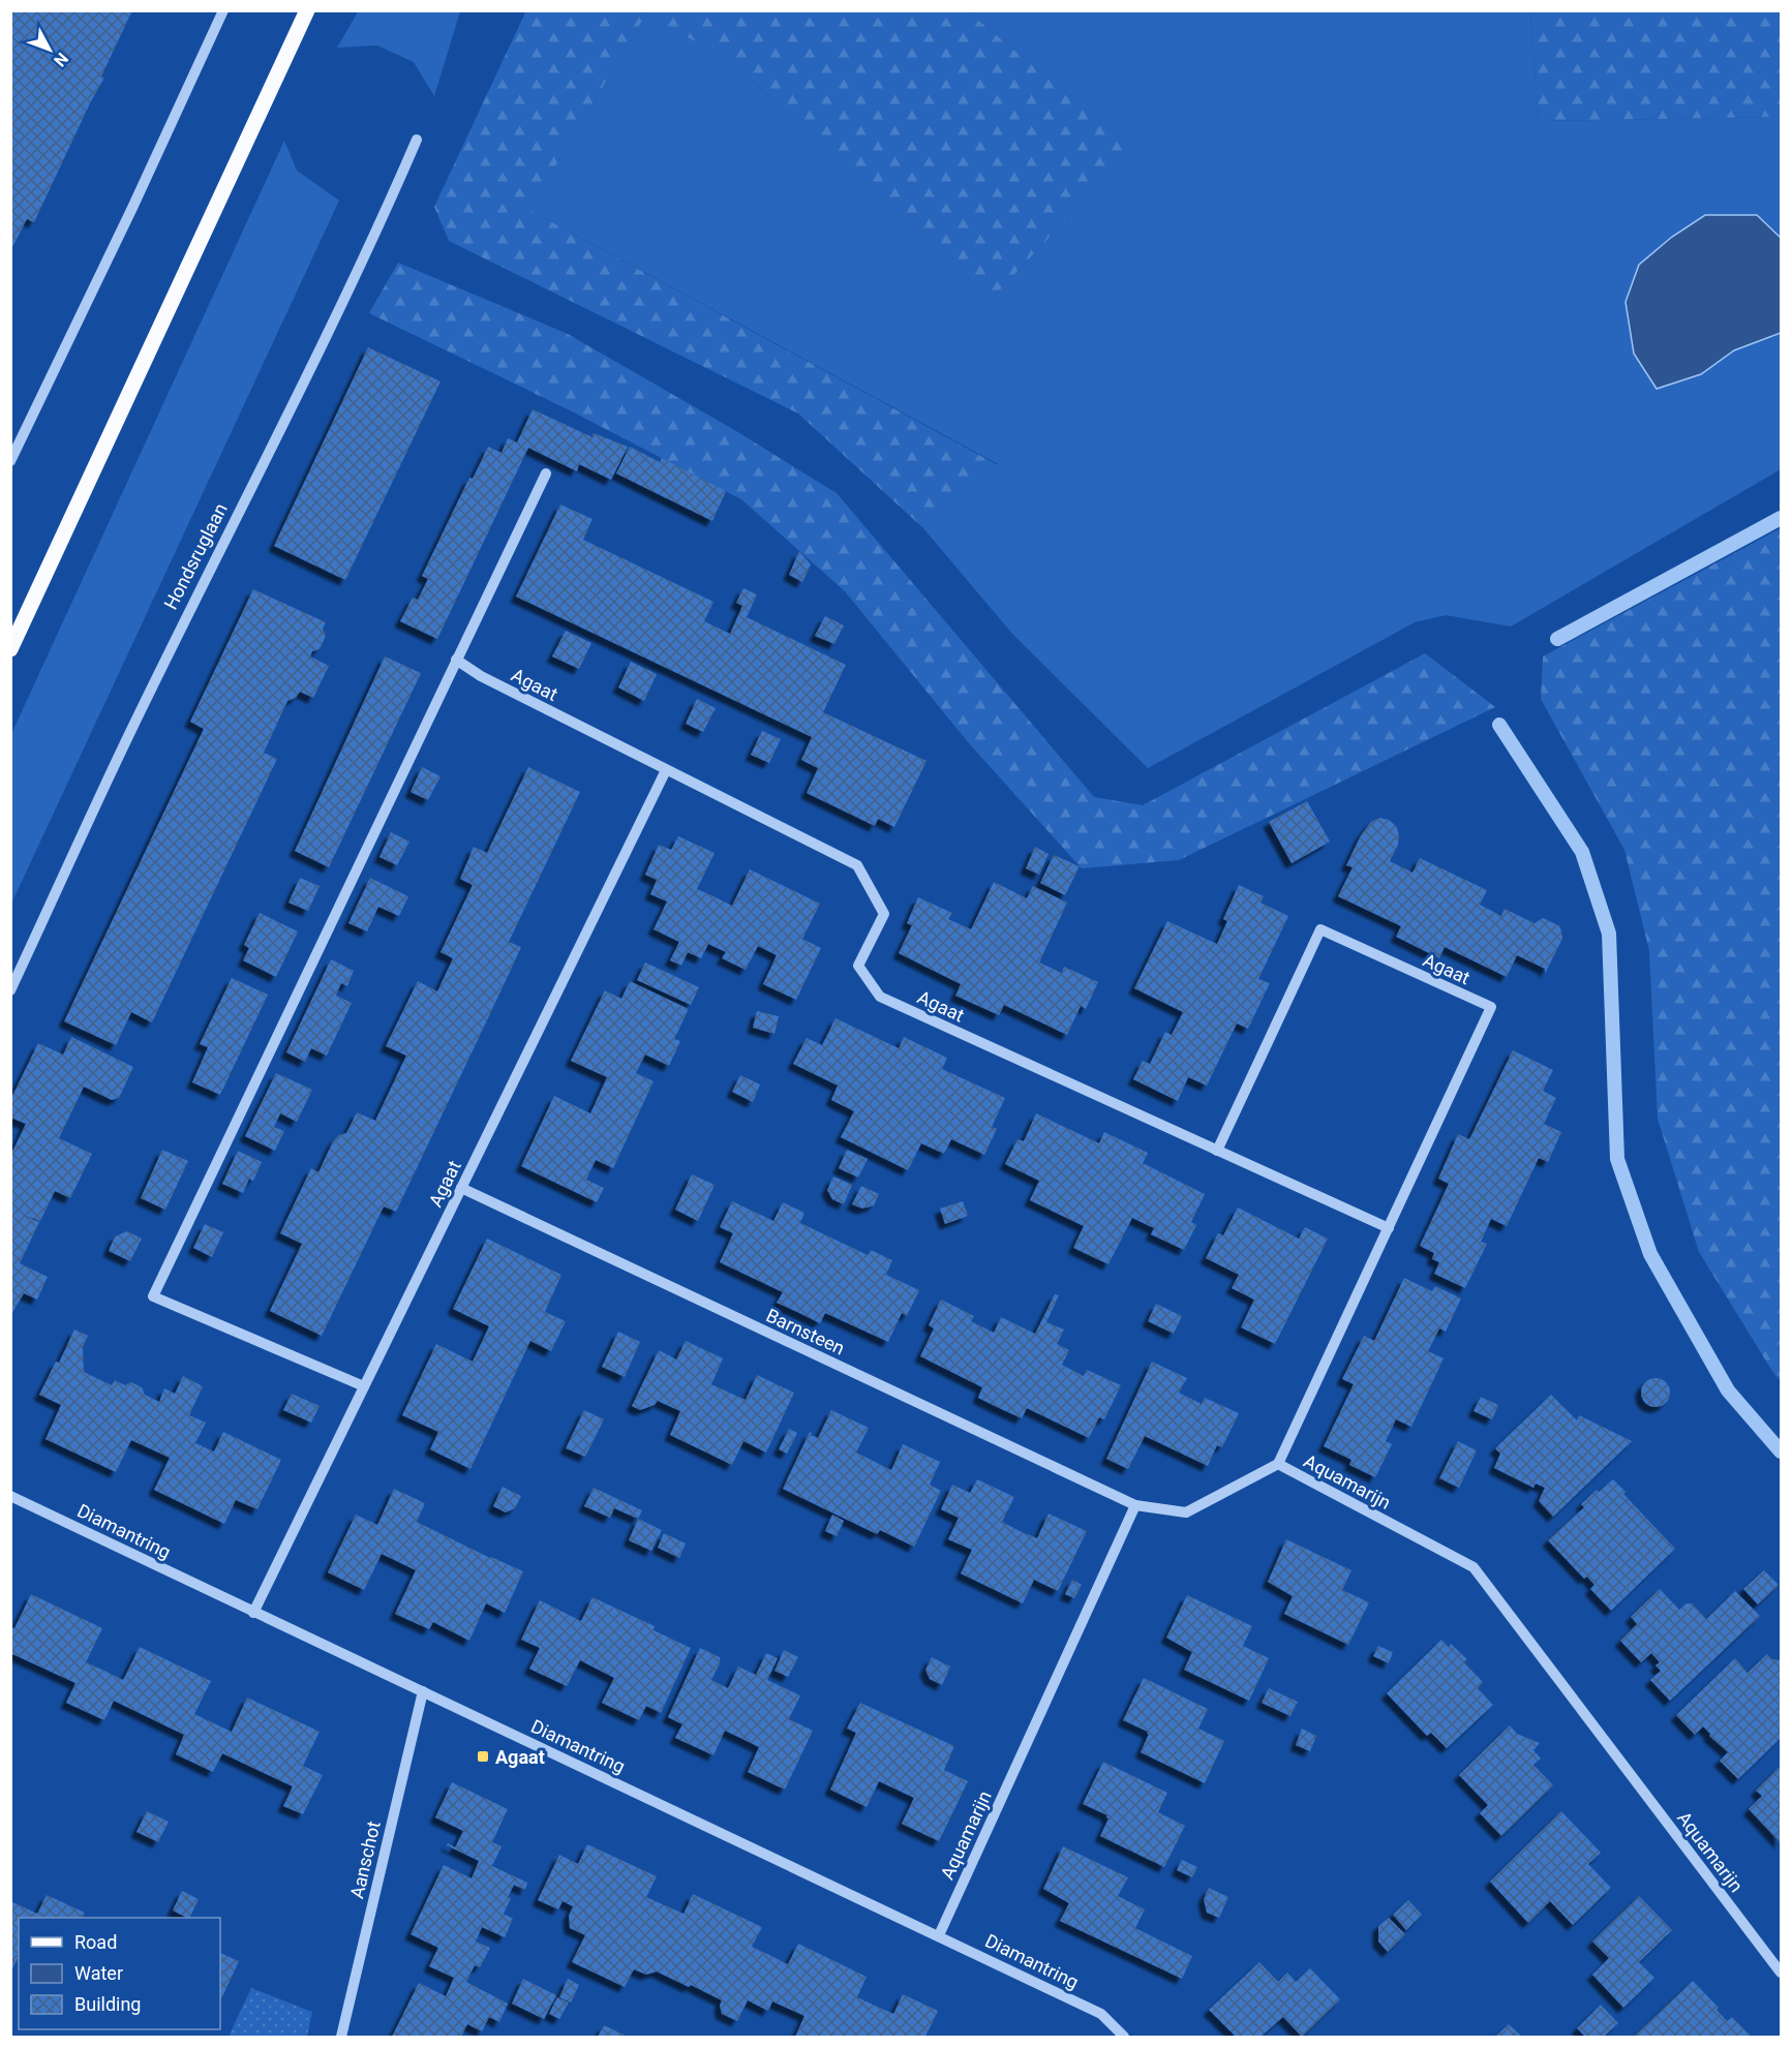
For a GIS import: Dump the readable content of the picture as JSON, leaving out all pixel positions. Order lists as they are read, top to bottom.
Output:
{
  "streets": {
    "street": [
      "Hondsruglaan",
      "Agaat",
      "Barnsteen",
      "Aquamarijn",
      "Diamantring",
      "Aanschot"
    ]
  },
  "crossings": [
    ["Agaat", "Barnsteen"],
    ["Agaat", "Aquamarijn"],
    ["Agaat", "Diamantring"],
    ["Barnsteen", "Aquamarijn"],
    ["Aquamarijn", "Diamantring"],
    ["Diamantring", "Aanschot"]
  ],
  "places": {
    "transit": ["Agaat"]
  },
  "legend": ["Road", "Water", "Building"],
  "north": "bottom right"
}
